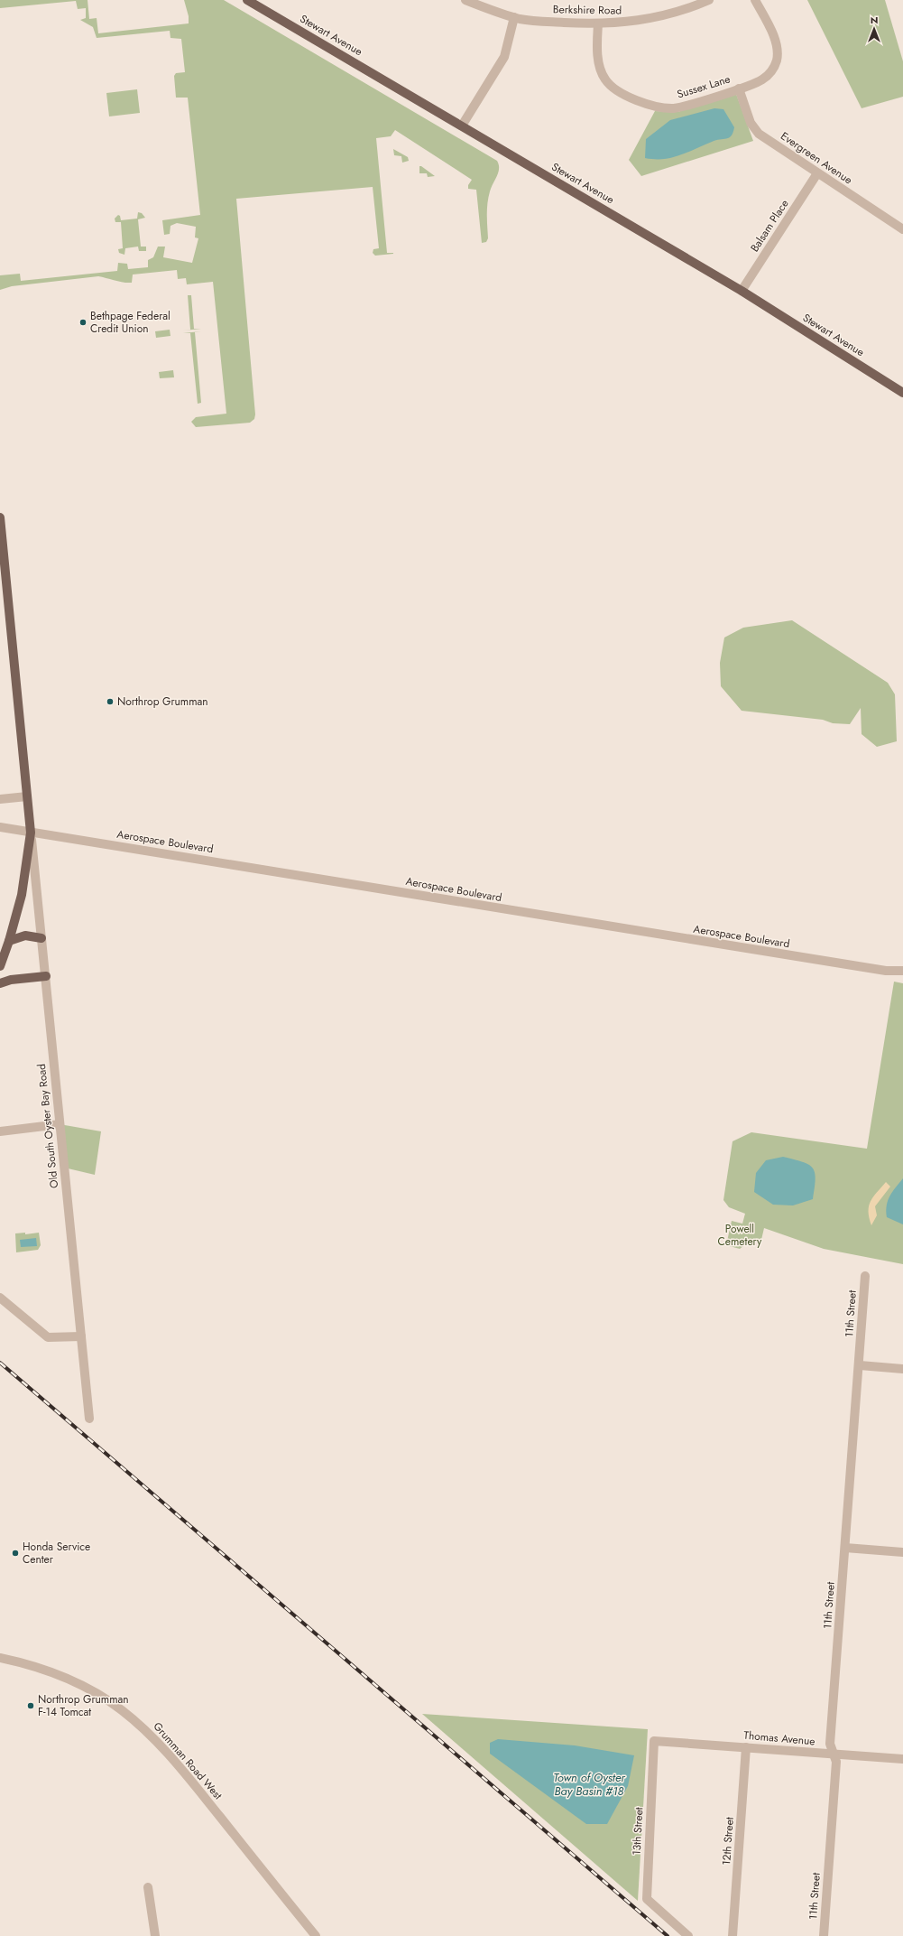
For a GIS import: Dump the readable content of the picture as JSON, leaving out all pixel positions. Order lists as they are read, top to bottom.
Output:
{
  "streets": {
    "main road": ["Stewart Avenue"],
    "street": [
      "Berkshire Road",
      "Sussex Lane",
      "Evergreen Avenue",
      "Balsam Place",
      "Aerospace Boulevard",
      "Old South Oyster Bay Road",
      "11th Street",
      "Thomas Avenue",
      "Grumman Road West",
      "13th Street",
      "12th Street"
    ]
  },
  "crossings": [
    ["Berkshire Road", "Sussex Lane"],
    ["Stewart Avenue", "Balsam Place"],
    ["Sussex Lane", "Evergreen Avenue"],
    ["Evergreen Avenue", "Balsam Place"],
    ["Aerospace Boulevard", "Old South Oyster Bay Road"],
    ["11th Street", "Thomas Avenue"],
    ["Thomas Avenue", "13th Street"],
    ["Thomas Avenue", "12th Street"]
  ],
  "water": ["Town of Oyster Bay Basin #18"],
  "parks": ["Powell Cemetery"],
  "places": [
    "Bethpage Federal Credit Union",
    "Northrop Grumman",
    "Honda Service Center",
    "Northrop Grumman F-14 Tomcat"
  ],
  "north": "top"
}
